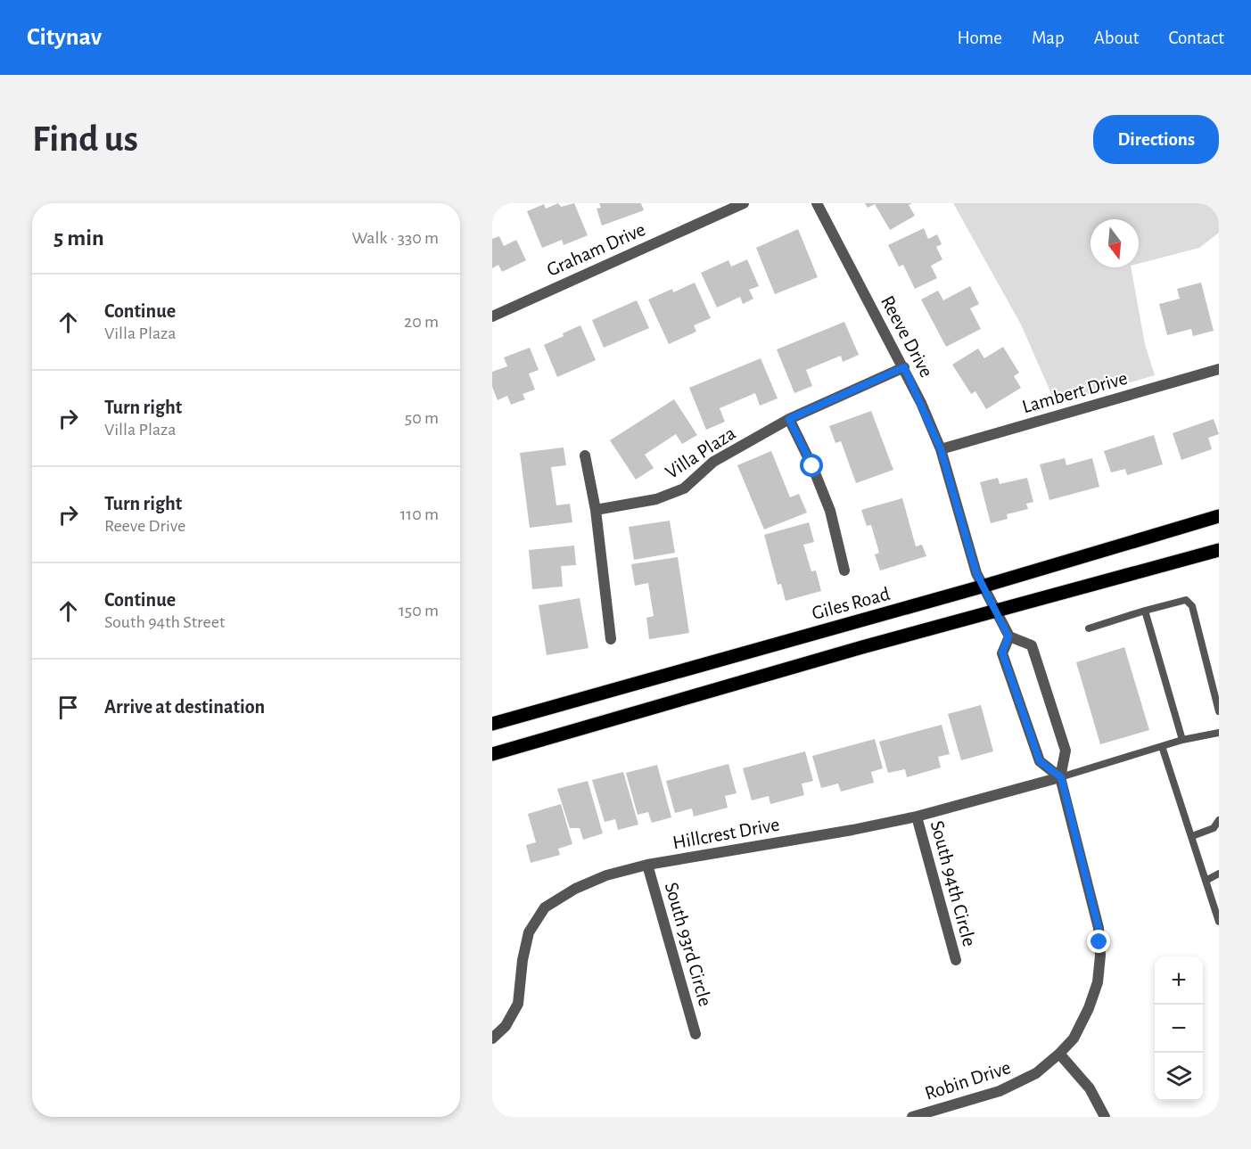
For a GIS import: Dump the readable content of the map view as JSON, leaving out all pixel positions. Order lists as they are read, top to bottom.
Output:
{
  "streets": {
    "main road": ["Giles Road"],
    "street": [
      "Graham Drive",
      "Reeve Drive",
      "Lambert Drive",
      "Villa Plaza",
      "Hillcrest Drive",
      "South 94th Circle",
      "South 93rd Circle",
      "Robin Drive"
    ]
  },
  "crossings": [
    ["Reeve Drive", "Lambert Drive"],
    ["Reeve Drive", "Villa Plaza"],
    ["Reeve Drive", "Giles Road"],
    ["Hillcrest Drive", "South 94th Circle"],
    ["Hillcrest Drive", "South 93rd Circle"],
    ["Hillcrest Drive", "Robin Drive"]
  ],
  "north": "bottom",
  "page": {
    "header": "Citynav",
    "nav": [
      "Home",
      "Map",
      "About",
      "Contact"
    ],
    "buttons": "Directions",
    "title": "Find us",
    "heading": ["5 min", "Walk · 330 m"],
    "list": [
      ["Continue", "Villa Plaza", "20 m"],
      ["Turn right", "Villa Plaza", "50 m"],
      ["Turn right", "Reeve Drive", "110 m"],
      ["Continue", "South 94th Street", "150 m"],
      "Arrive at destination"
    ],
    "map_buttons": ["+", "−"]
  }
}
